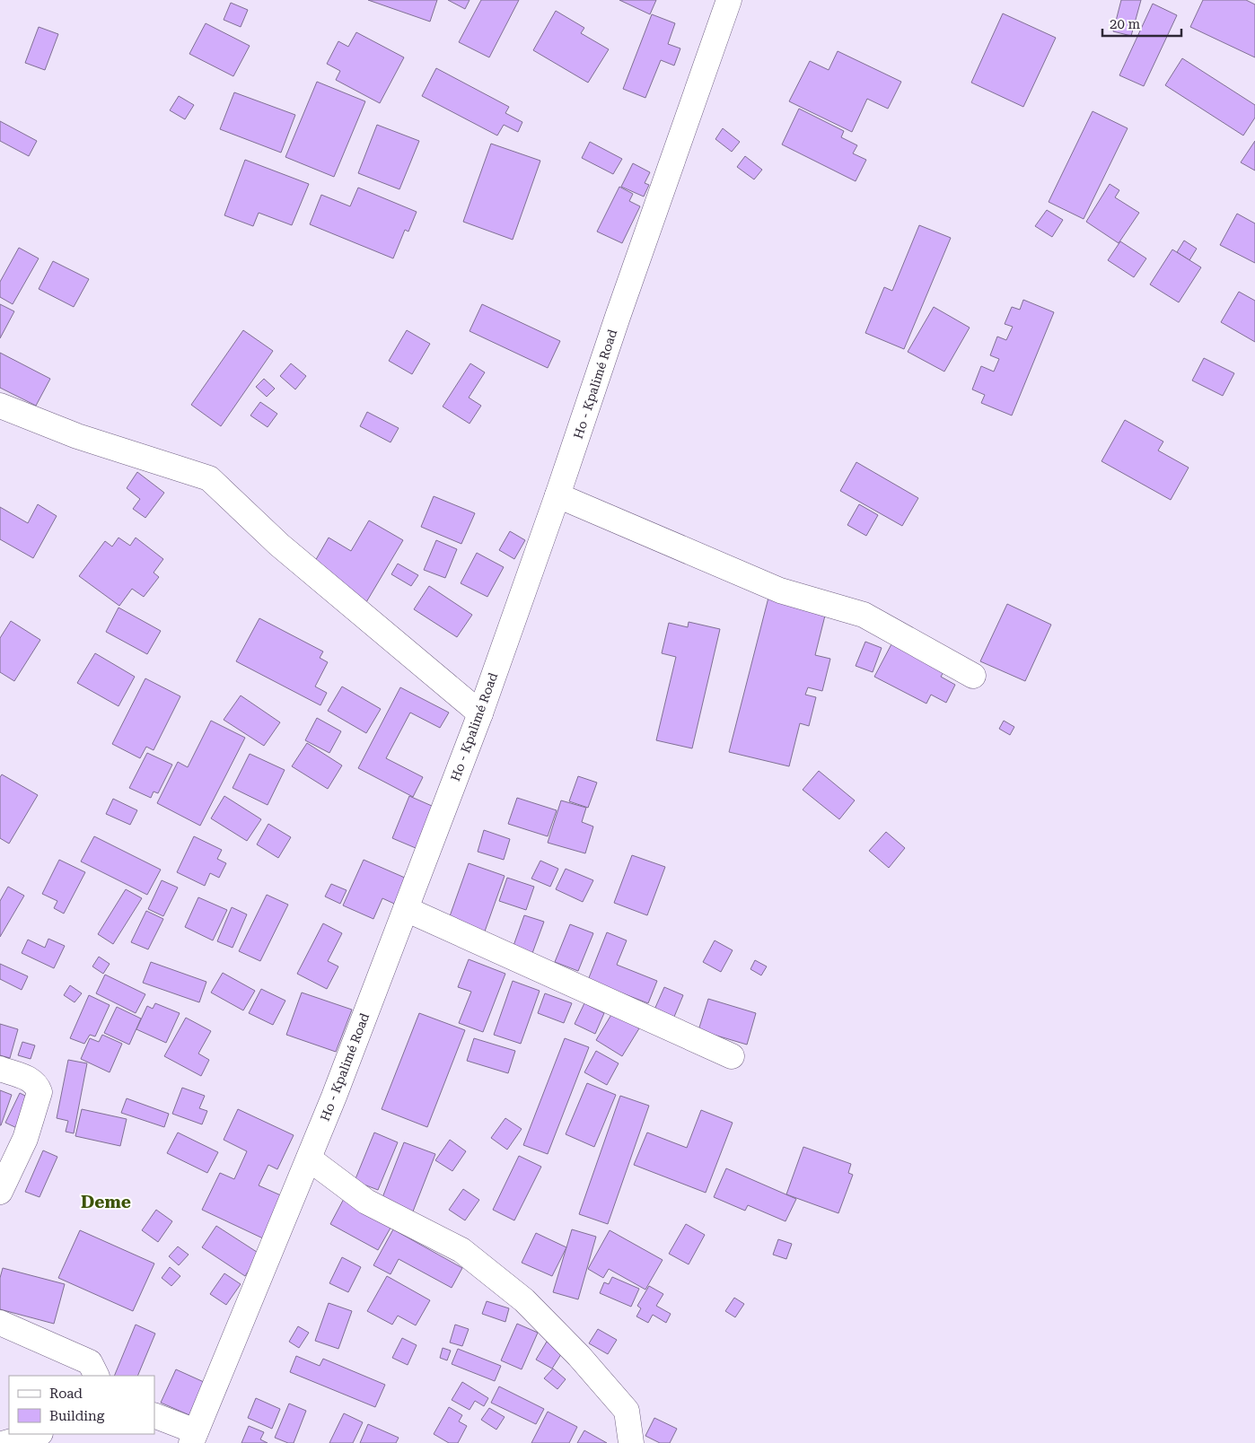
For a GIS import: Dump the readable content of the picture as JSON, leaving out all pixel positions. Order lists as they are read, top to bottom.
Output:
{
  "streets": {
    "street": ["Ho - Kpalimé Road"]
  },
  "districts": ["Deme"],
  "legend": ["Road", "Building"],
  "scale_bar": "20 m"
}
